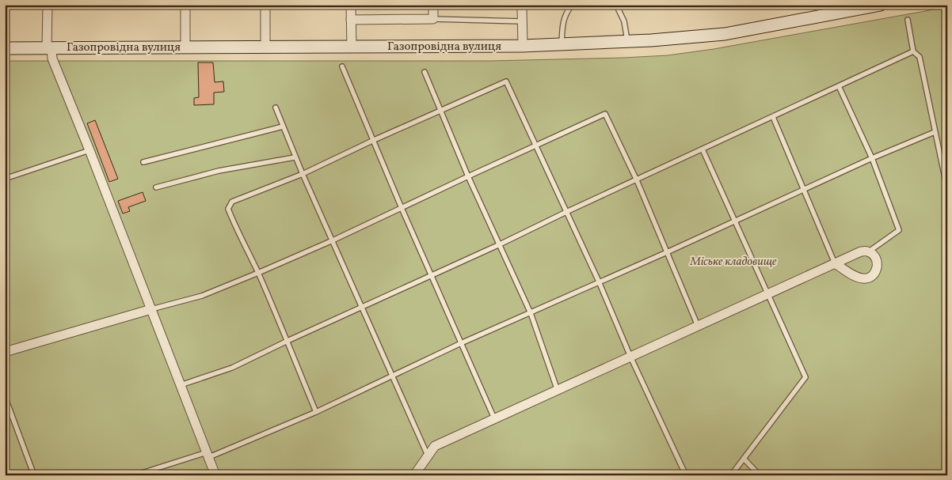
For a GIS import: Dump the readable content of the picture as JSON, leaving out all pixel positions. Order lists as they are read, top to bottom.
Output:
{
  "streets": {
    "main road": ["Газопровідна вулиця"]
  },
  "parks": ["Міське кладовище"]
}
